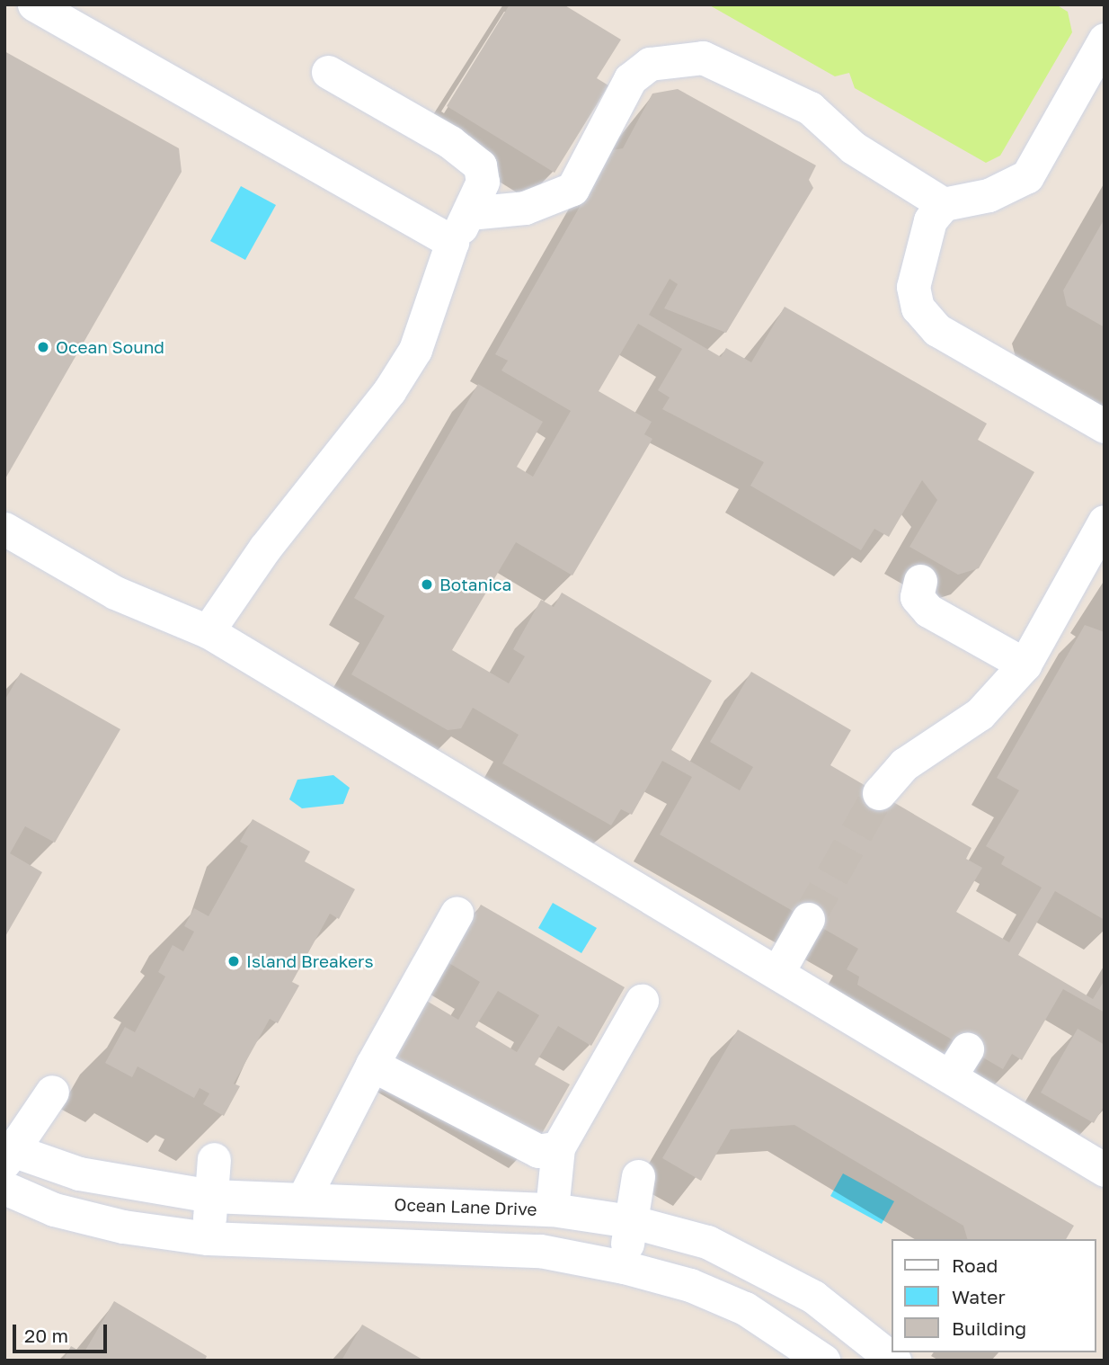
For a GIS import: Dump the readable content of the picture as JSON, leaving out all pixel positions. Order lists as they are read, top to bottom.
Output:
{
  "streets": {
    "street": ["Ocean Lane Drive"]
  },
  "places": ["Ocean Sound", "Botanica", "Island Breakers"],
  "legend": ["Road", "Water", "Building"],
  "scale_bar": "20 m"
}
